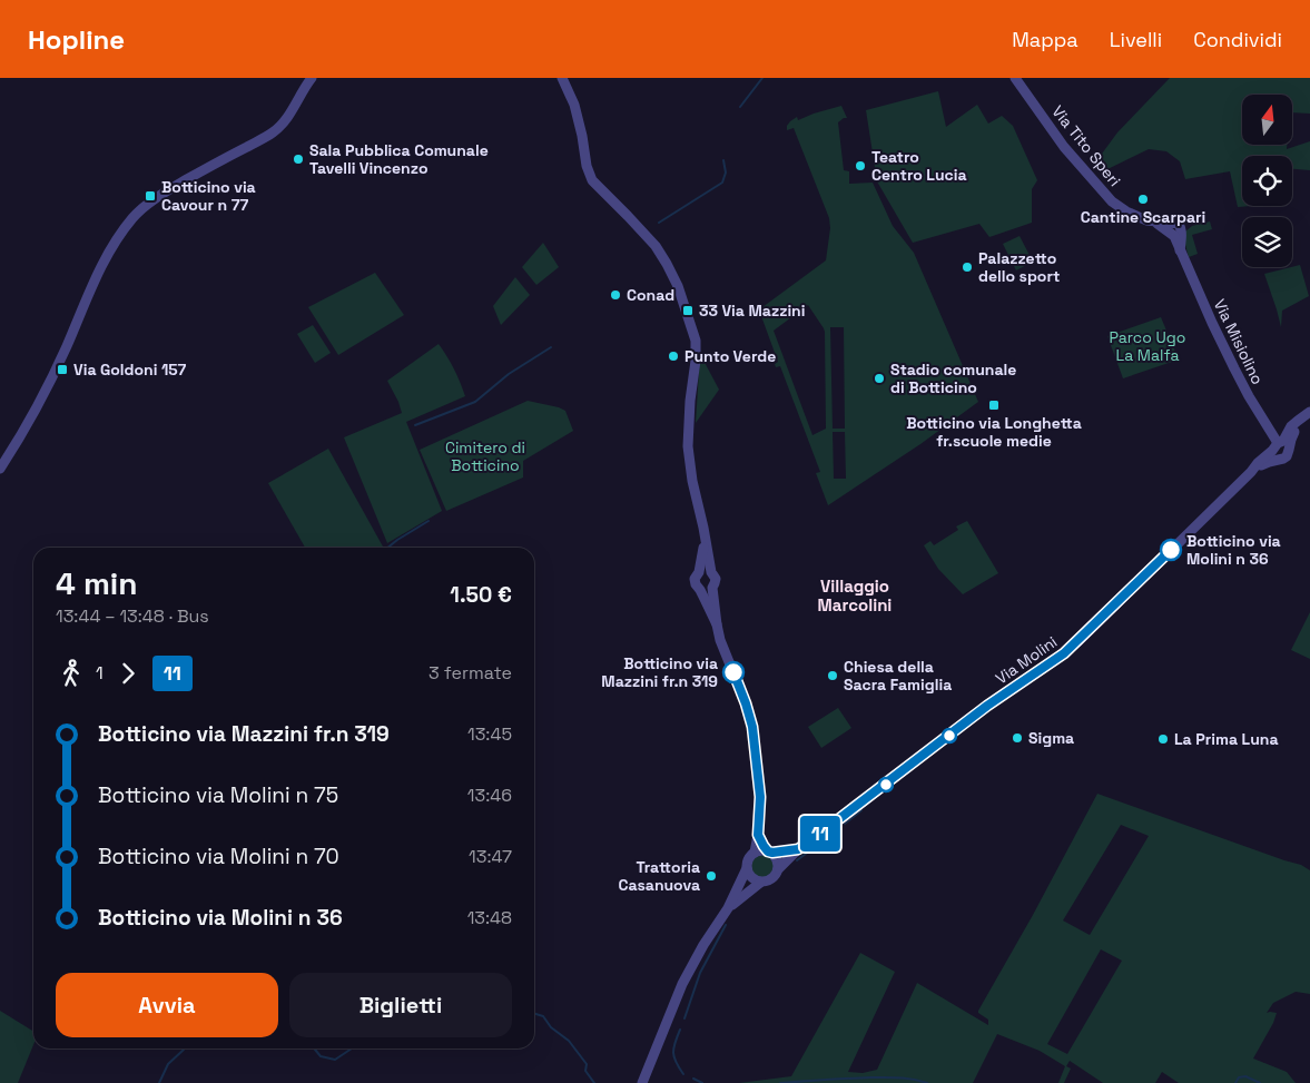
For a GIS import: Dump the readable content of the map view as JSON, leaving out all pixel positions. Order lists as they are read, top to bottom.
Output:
{
  "streets": {
    "street": ["Via Tito Speri", "Via Misiolino", "Via Molini"]
  },
  "crossings": [
    ["Via Tito Speri", "Via Misiolino"],
    ["Via Misiolino", "Via Molini"]
  ],
  "districts": ["Villaggio Marcolini"],
  "parks": ["Parco Ugo La Malfa", "Cimitero di Botticino"],
  "places": {
    "other": [
      "Sala Pubblica Comunale Tavelli Vincenzo",
      "Teatro Centro Lucia",
      "Cantine Scarpari",
      "Palazzetto dello sport",
      "Conad",
      "Punto Verde",
      "Stadio comunale di Botticino",
      "Botticino via Molini n 36",
      "Botticino via Mazzini fr.n 319",
      "Chiesa della Sacra Famiglia",
      "Sigma",
      "La Prima Luna",
      "Trattoria Casanuova"
    ],
    "transit": [
      "Botticino via Cavour n 77",
      "33 Via Mazzini",
      "Via Goldoni 157",
      "Botticino via Longhetta fr.scuole medie"
    ]
  },
  "lines": ["bus line 11"],
  "north": "top",
  "page": {
    "header": "Hopline",
    "nav": ["Mappa", "Livelli", "Condividi"],
    "on_map": "11",
    "heading": ["4 min", "13:44 – 13:48 · Bus", "1.50 €"],
    "legs": ["1", "11", "3 fermate"],
    "list": [
      {
        "name": "Botticino via Mazzini fr.n 319",
        "value": "13:45"
      },
      {
        "name": "Botticino via Molini n 75",
        "value": "13:46"
      },
      {
        "name": "Botticino via Molini n 70",
        "value": "13:47"
      },
      {
        "name": "Botticino via Molini n 36",
        "value": "13:48"
      }
    ],
    "buttons": ["Avvia", "Biglietti"]
  }
}
